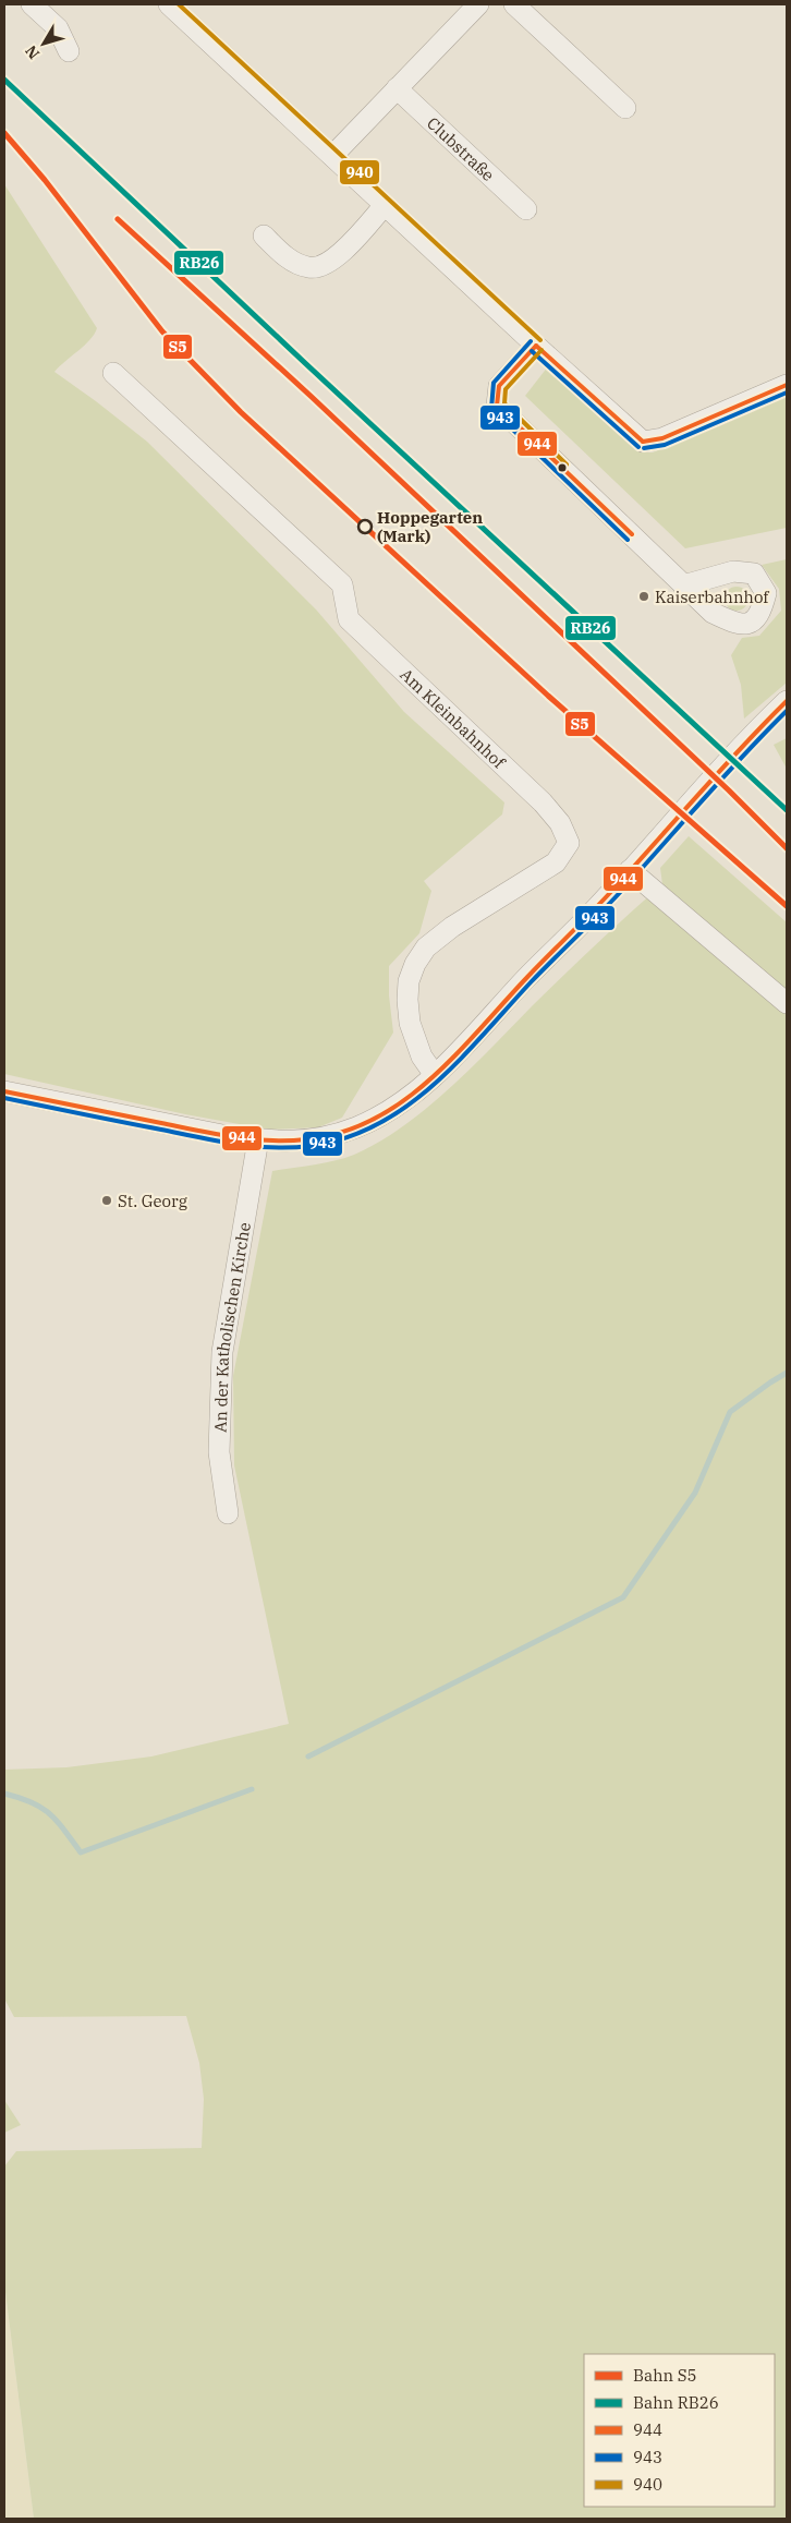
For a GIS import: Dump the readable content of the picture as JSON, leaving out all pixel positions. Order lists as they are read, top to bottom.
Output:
{
  "streets": {
    "street": ["Clubstraße", "Am Kleinbahnhof", "An der Katholischen Kirche"]
  },
  "places": ["Hoppegarten (Mark)", "Kaiserbahnhof", "St. Georg"],
  "lines": [
    "transit line 940",
    "rail line RB26",
    "rail line S5",
    "transit line 943",
    "transit line 944"
  ],
  "legend": [
    "Bahn S5",
    "Bahn RB26",
    "944",
    "943",
    "940"
  ],
  "north": "bottom left"
}
